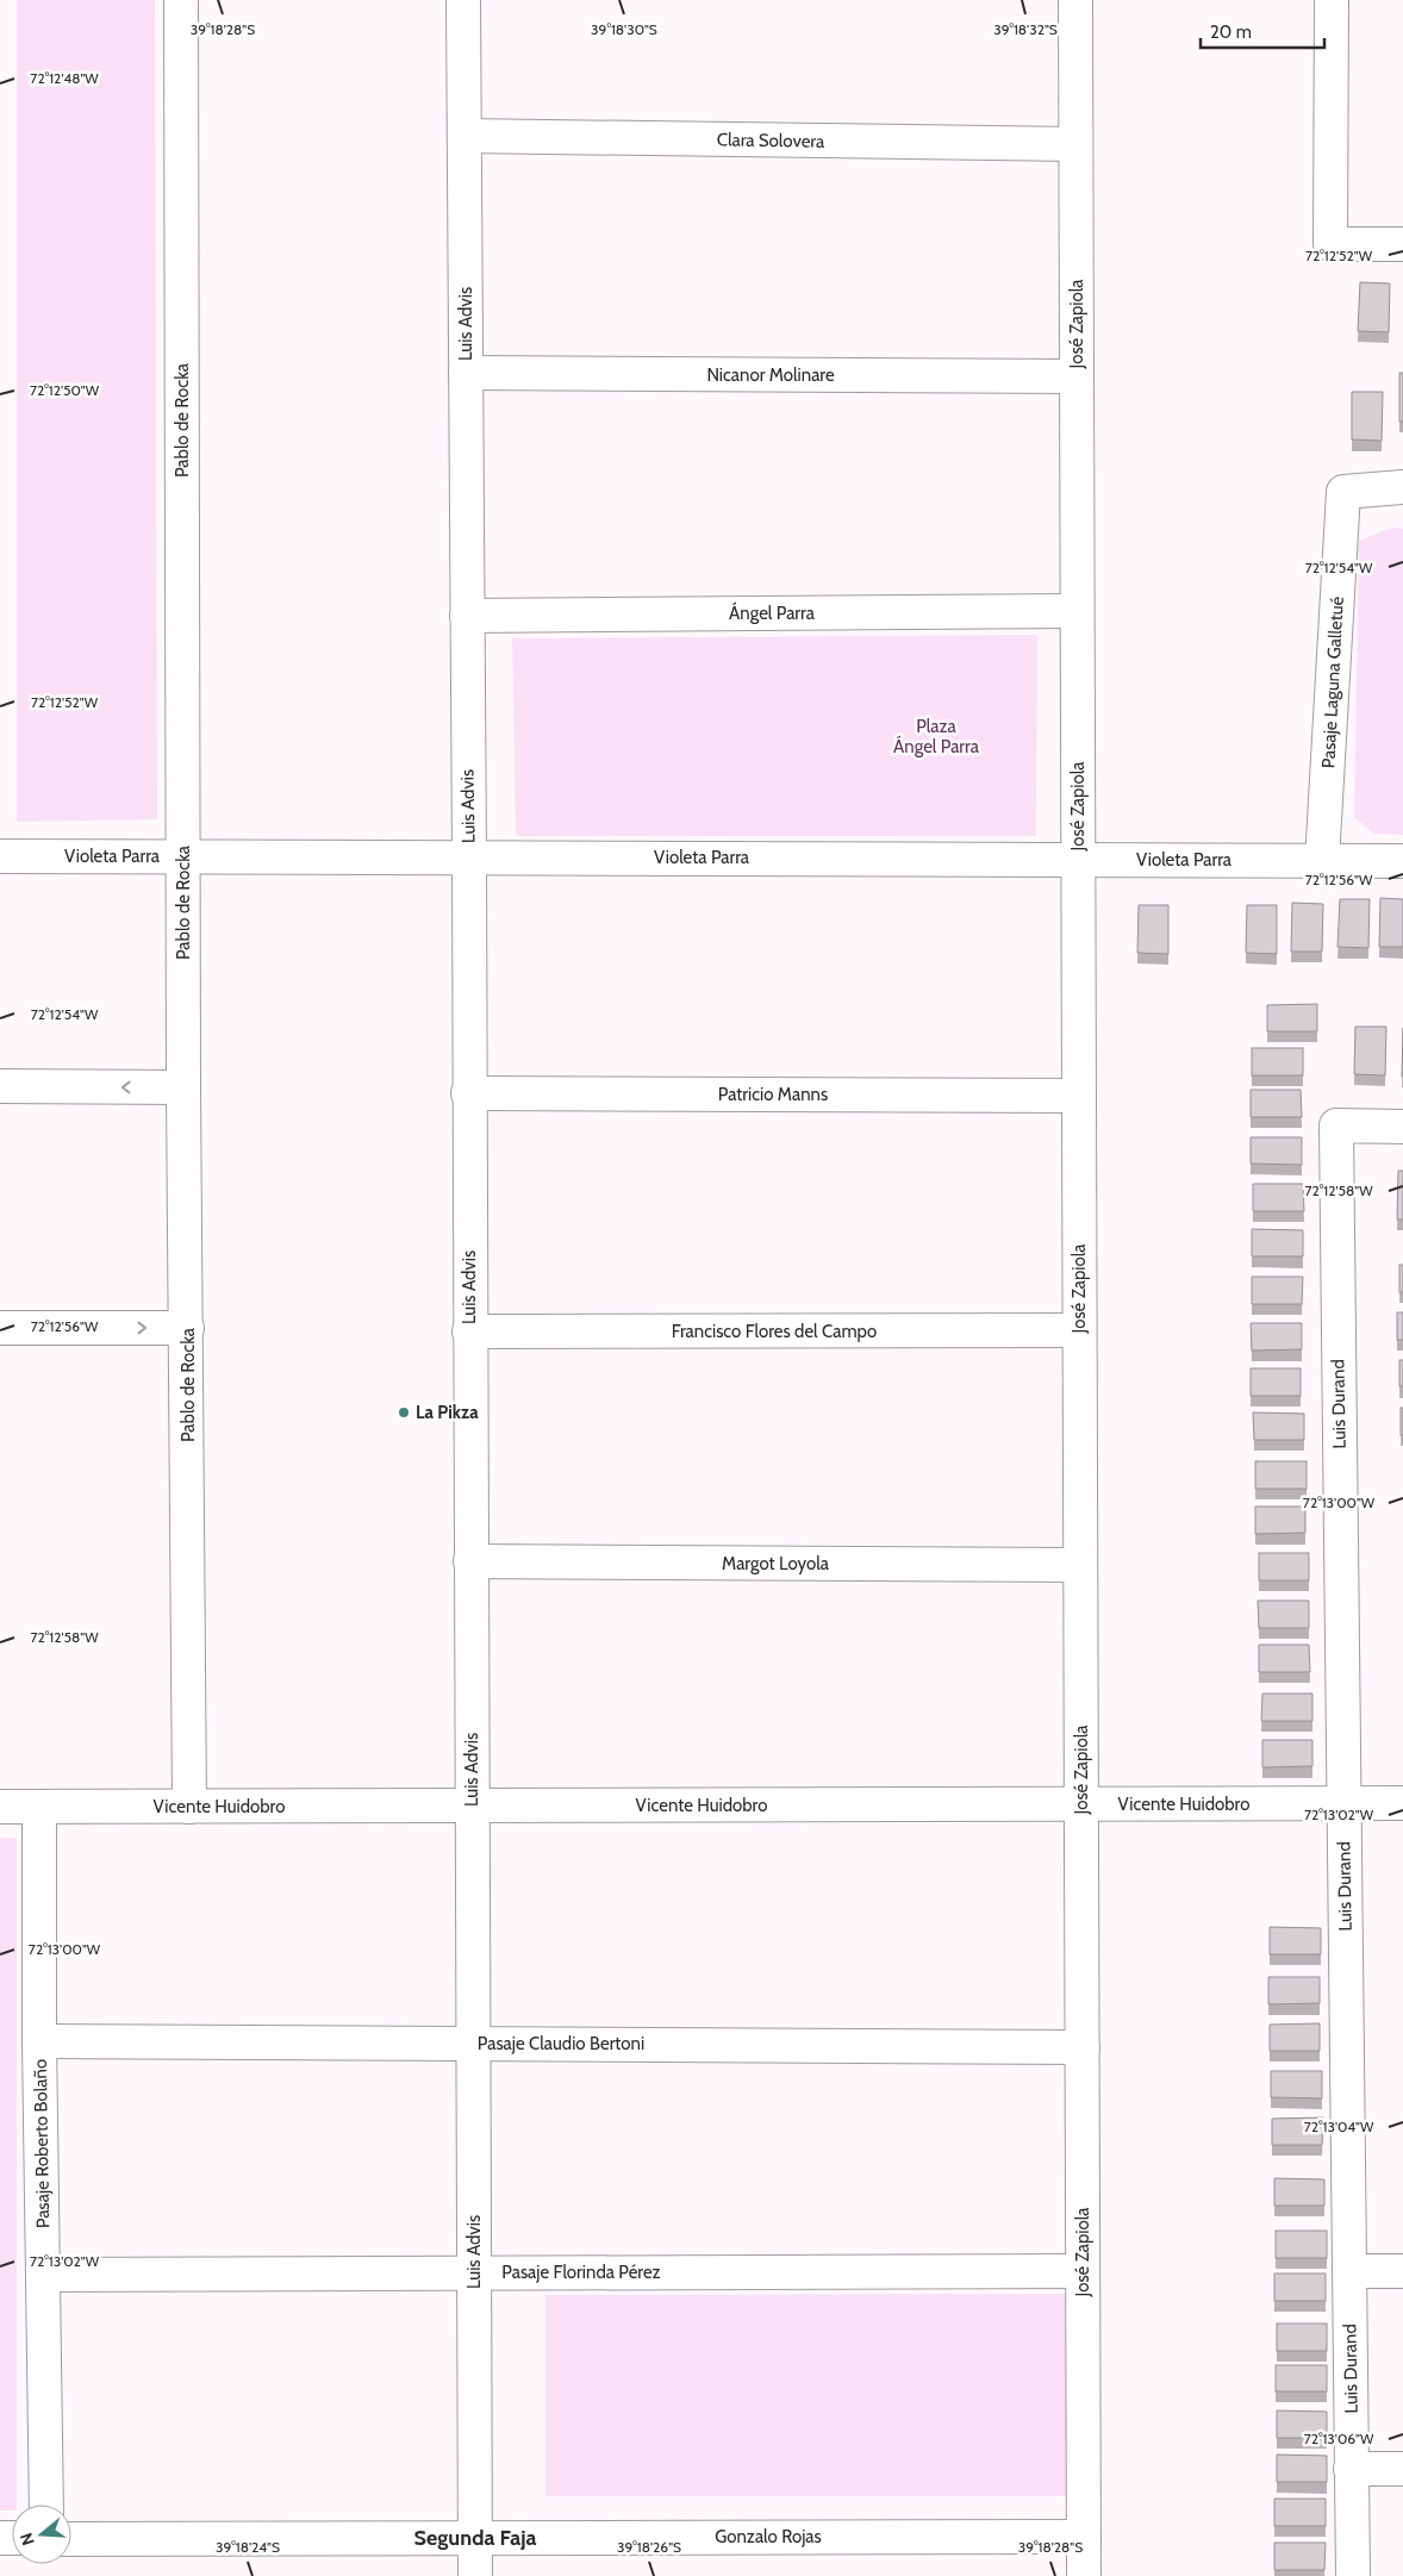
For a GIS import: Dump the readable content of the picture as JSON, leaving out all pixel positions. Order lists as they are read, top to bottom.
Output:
{
  "streets": {
    "street": [
      "Clara Solovera",
      "Luis Advis",
      "José Zapiola",
      "Nicanor Molinare",
      "Pablo de Rocka",
      "Ángel Parra",
      "Pasaje Laguna Galletué",
      "Violeta Parra",
      "Patricio Manns",
      "Francisco Flores del Campo",
      "Luis Durand",
      "Margot Loyola",
      "Vicente Huidobro",
      "Pasaje Claudio Bertoni",
      "Pasaje Roberto Bolaño",
      "Pasaje Florinda Pérez",
      "Gonzalo Rojas"
    ]
  },
  "crossings": [
    ["Clara Solovera", "Luis Advis"],
    ["Clara Solovera", "José Zapiola"],
    ["Luis Advis", "Nicanor Molinare"],
    ["Luis Advis", "Ángel Parra"],
    ["Luis Advis", "Violeta Parra"],
    ["Luis Advis", "Patricio Manns"],
    ["Luis Advis", "Francisco Flores del Campo"],
    ["Luis Advis", "Margot Loyola"],
    ["Luis Advis", "Vicente Huidobro"],
    ["Luis Advis", "Pasaje Claudio Bertoni"],
    ["Luis Advis", "Pasaje Florinda Pérez"],
    ["Luis Advis", "Gonzalo Rojas"],
    ["José Zapiola", "Nicanor Molinare"],
    ["José Zapiola", "Ángel Parra"],
    ["José Zapiola", "Violeta Parra"],
    ["José Zapiola", "Patricio Manns"],
    ["José Zapiola", "Francisco Flores del Campo"],
    ["José Zapiola", "Margot Loyola"],
    ["José Zapiola", "Vicente Huidobro"],
    ["José Zapiola", "Pasaje Claudio Bertoni"],
    ["José Zapiola", "Pasaje Florinda Pérez"],
    ["José Zapiola", "Gonzalo Rojas"],
    ["Pablo de Rocka", "Violeta Parra"],
    ["Pablo de Rocka", "Vicente Huidobro"],
    ["Pasaje Laguna Galletué", "Violeta Parra"],
    ["Luis Durand", "Vicente Huidobro"],
    ["Vicente Huidobro", "Pasaje Roberto Bolaño"],
    ["Pasaje Claudio Bertoni", "Pasaje Roberto Bolaño"],
    ["Pasaje Roberto Bolaño", "Pasaje Florinda Pérez"]
  ],
  "districts": ["Segunda Faja"],
  "parks": ["Plaza Ángel Parra"],
  "places": ["La Pikza"],
  "scale_bar": "20 m",
  "north": "left",
  "coordinates": [
    "39°18'28\"S",
    "39°18'30\"S",
    "39°18'32\"S",
    "72°12'48\"W",
    "72°12'52\"W",
    "72°12'50\"W",
    "72°12'54\"W",
    "72°12'56\"W",
    "72°12'58\"W",
    "72°13'00\"W",
    "72°13'02\"W",
    "72°13'04\"W",
    "72°13'06\"W",
    "39°18'24\"S",
    "39°18'26\"S"
  ]
}
